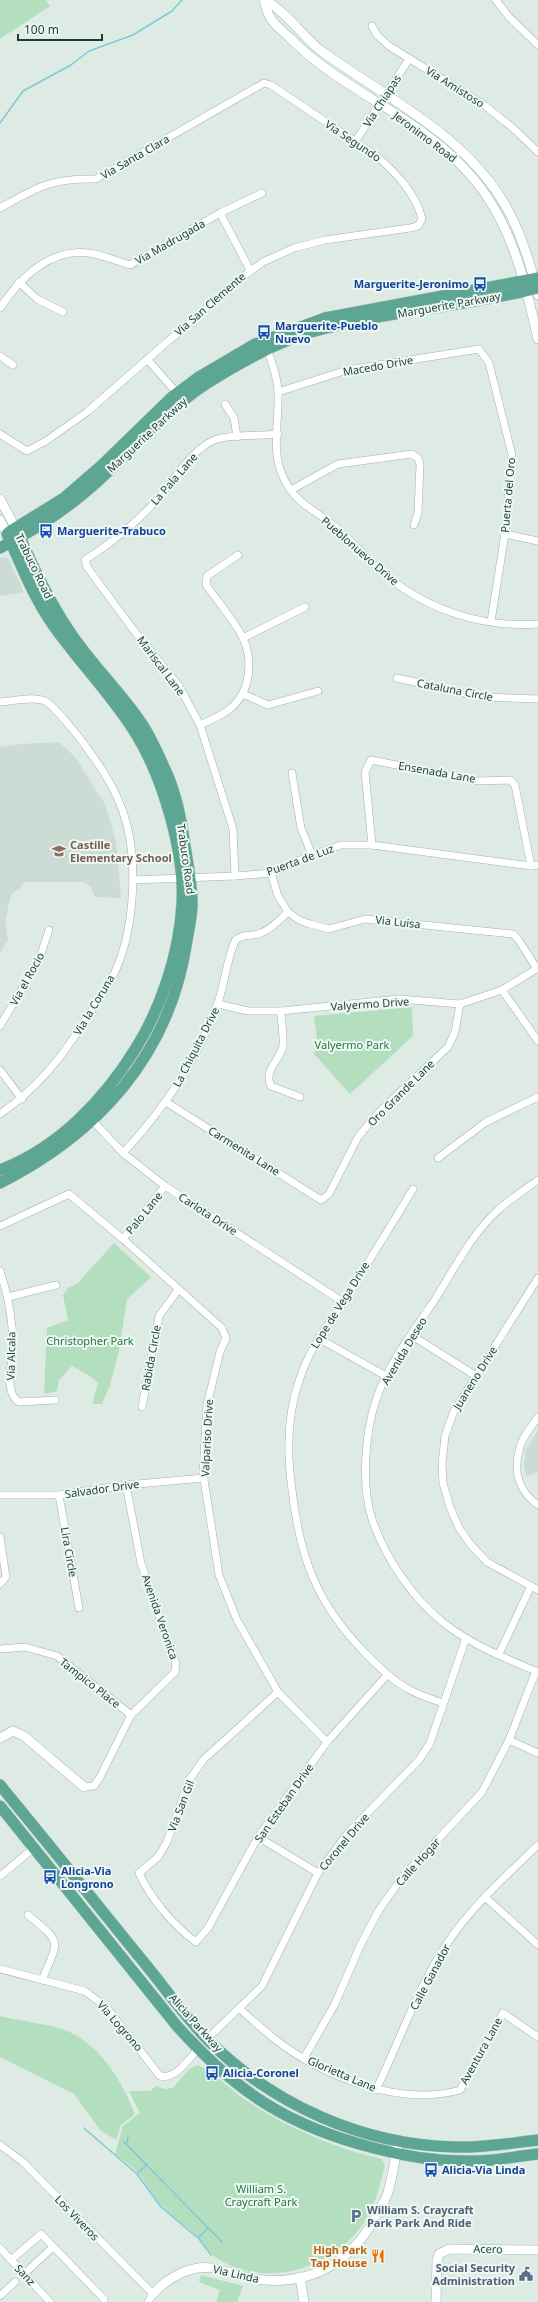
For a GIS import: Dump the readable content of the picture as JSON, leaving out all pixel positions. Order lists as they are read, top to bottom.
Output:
{
  "streets": {
    "main road": [
      "Jeronimo Road",
      "Marguerite Parkway",
      "Trabuco Road",
      "Alicia Parkway",
      "Acero",
      "Via Linda"
    ],
    "street": [
      "Via Amistoso",
      "Via Chiapas",
      "Via Segundo",
      "Via Santa Clara",
      "Via Madrugada",
      "Via San Clemente",
      "Macedo Drive",
      "La Pala Lane",
      "Puerta del Oro",
      "Pueblonuevo Drive",
      "Mariscal Lane",
      "Cataluna Circle",
      "Ensenada Lane",
      "Puerta de Luz",
      "Via Luisa",
      "Via el Rocio",
      "Valyermo Drive",
      "Via la Coruna",
      "La Chiquita Drive",
      "Oro Grande Lane",
      "Carmenita Lane",
      "Palo Lane",
      "Carlota Drive",
      "Lope de Vega Drive",
      "Avenida Deseo",
      "Via Alcala",
      "Rabida Circle",
      "Juaneno Drive",
      "Valpariso Drive",
      "Salvador Drive",
      "Lira Circle",
      "Avenida Veronica",
      "Tampico Place",
      "San Esteban Drive",
      "Via San Gil",
      "Coronel Drive",
      "Calle Hogar",
      "Calle Ganador",
      "Via Logrono",
      "Aventura Lane",
      "Glorietta Lane",
      "Los Viveros",
      "Sanz"
    ]
  },
  "crossings": [
    ["Via Amistoso", "Via Chiapas"],
    ["Via Chiapas", "Jeronimo Road"],
    ["Via Chiapas", "Via Segundo"],
    ["Jeronimo Road", "Marguerite Parkway"],
    ["Via Segundo", "Via Santa Clara"],
    ["Via Segundo", "Via San Clemente"],
    ["Marguerite Parkway", "Pueblonuevo Drive"],
    ["Marguerite Parkway", "Trabuco Road"],
    ["Macedo Drive", "Puerta del Oro"],
    ["Macedo Drive", "Pueblonuevo Drive"],
    ["La Pala Lane", "Pueblonuevo Drive"],
    ["La Pala Lane", "Mariscal Lane"],
    ["Puerta del Oro", "Pueblonuevo Drive"],
    ["Trabuco Road", "Puerta de Luz"],
    ["Trabuco Road", "Carlota Drive"],
    ["Mariscal Lane", "Puerta de Luz"],
    ["Ensenada Lane", "Puerta de Luz"],
    ["Puerta de Luz", "Via Luisa"],
    ["Puerta de Luz", "Via la Coruna"],
    ["Via Luisa", "Valyermo Drive"],
    ["Via Luisa", "La Chiquita Drive"],
    ["Valyermo Drive", "La Chiquita Drive"],
    ["Valyermo Drive", "Oro Grande Lane"],
    ["La Chiquita Drive", "Carmenita Lane"],
    ["La Chiquita Drive", "Carlota Drive"],
    ["Oro Grande Lane", "Carmenita Lane"],
    ["Palo Lane", "Carlota Drive"],
    ["Palo Lane", "Valpariso Drive"],
    ["Carlota Drive", "Lope de Vega Drive"],
    ["Lope de Vega Drive", "San Esteban Drive"],
    ["Lope de Vega Drive", "Coronel Drive"],
    ["Avenida Deseo", "Coronel Drive"],
    ["Avenida Deseo", "Calle Hogar"],
    ["Rabida Circle", "Valpariso Drive"],
    ["Valpariso Drive", "Salvador Drive"],
    ["Valpariso Drive", "San Esteban Drive"],
    ["Valpariso Drive", "Via San Gil"],
    ["Salvador Drive", "Lira Circle"],
    ["Salvador Drive", "Avenida Veronica"],
    ["Avenida Veronica", "Tampico Place"],
    ["San Esteban Drive", "Via San Gil"],
    ["Coronel Drive", "Alicia Parkway"],
    ["Coronel Drive", "Glorietta Lane"],
    ["Calle Hogar", "Glorietta Lane"],
    ["Calle Ganador", "Glorietta Lane"],
    ["Alicia Parkway", "Via Logrono"],
    ["Alicia Parkway", "Via Linda"],
    ["Aventura Lane", "Glorietta Lane"],
    ["Los Viveros", "Via Linda"]
  ],
  "parks": ["Valyermo Park", "Christopher Park", "William S. Craycraft Park"],
  "places": {
    "bus stop": [
      "Marguerite-Jeronimo",
      "Marguerite-Pueblo Nuevo",
      "Marguerite-Trabuco",
      "Alicia-Via Longrono",
      "Alicia-Coronel",
      "Alicia-Via Linda"
    ],
    "school or university": ["Castille Elementary School"],
    "parking": ["William S. Craycraft Park Park And Ride"],
    "restaurant": ["High Park Tap House"],
    "public building": ["Social Security Administration"]
  },
  "scale_bar": "100 m"
}
